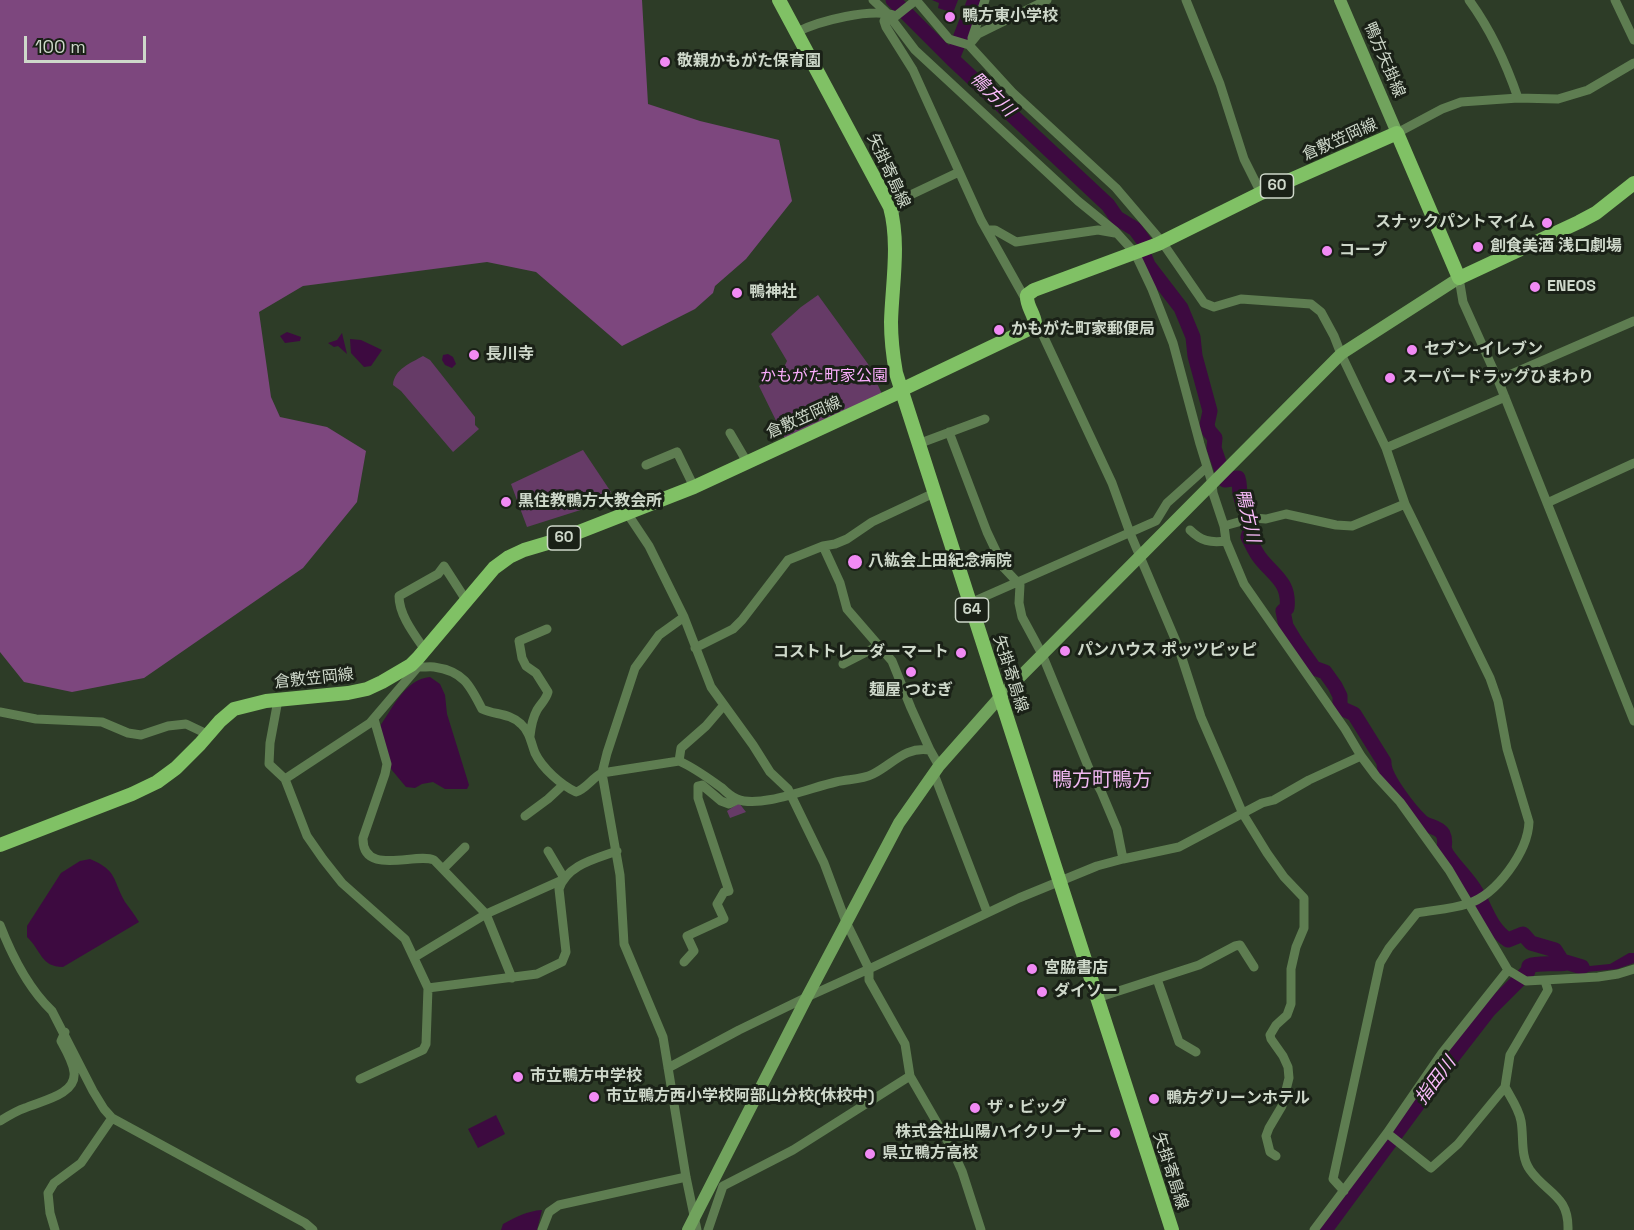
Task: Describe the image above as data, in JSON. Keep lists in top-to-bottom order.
{
  "streets": {
    "main road": [
      "倉敷笠岡線",
      "矢掛寄島線",
      "60",
      "64"
    ],
    "street": ["鴨方矢掛線"]
  },
  "crossings": [
    ["鴨方矢掛線", "倉敷笠岡線"],
    ["倉敷笠岡線", "矢掛寄島線"]
  ],
  "districts": ["鴨方町鴨方"],
  "water": ["鴨方川", "指田川"],
  "parks": ["かもがた町家公園"],
  "places": [
    "鴨方東小学校",
    "敬親かもがた保育園",
    "スナックパントマイム",
    "創食美酒 浅口劇場",
    "コープ",
    "ENEOS",
    "鴨神社",
    "かもがた町家郵便局",
    "セブン-イレブン",
    "長川寺",
    "スーパードラッグひまわり",
    "黒住教鴨方大教会所",
    "八紘会上田紀念病院",
    "パンハウス ポッツピッピ",
    "コストトレーダーマート",
    "麺屋 つむぎ",
    "宮脇書店",
    "ダイソー",
    "市立鴨方中学校",
    "市立鴨方西小学校阿部山分校(休校中)",
    "鴨方グリーンホテル",
    "ザ・ビッグ",
    "株式会社山陽ハイクリーナー",
    "県立鴨方高校"
  ],
  "scale_bar": "100 m"
}
